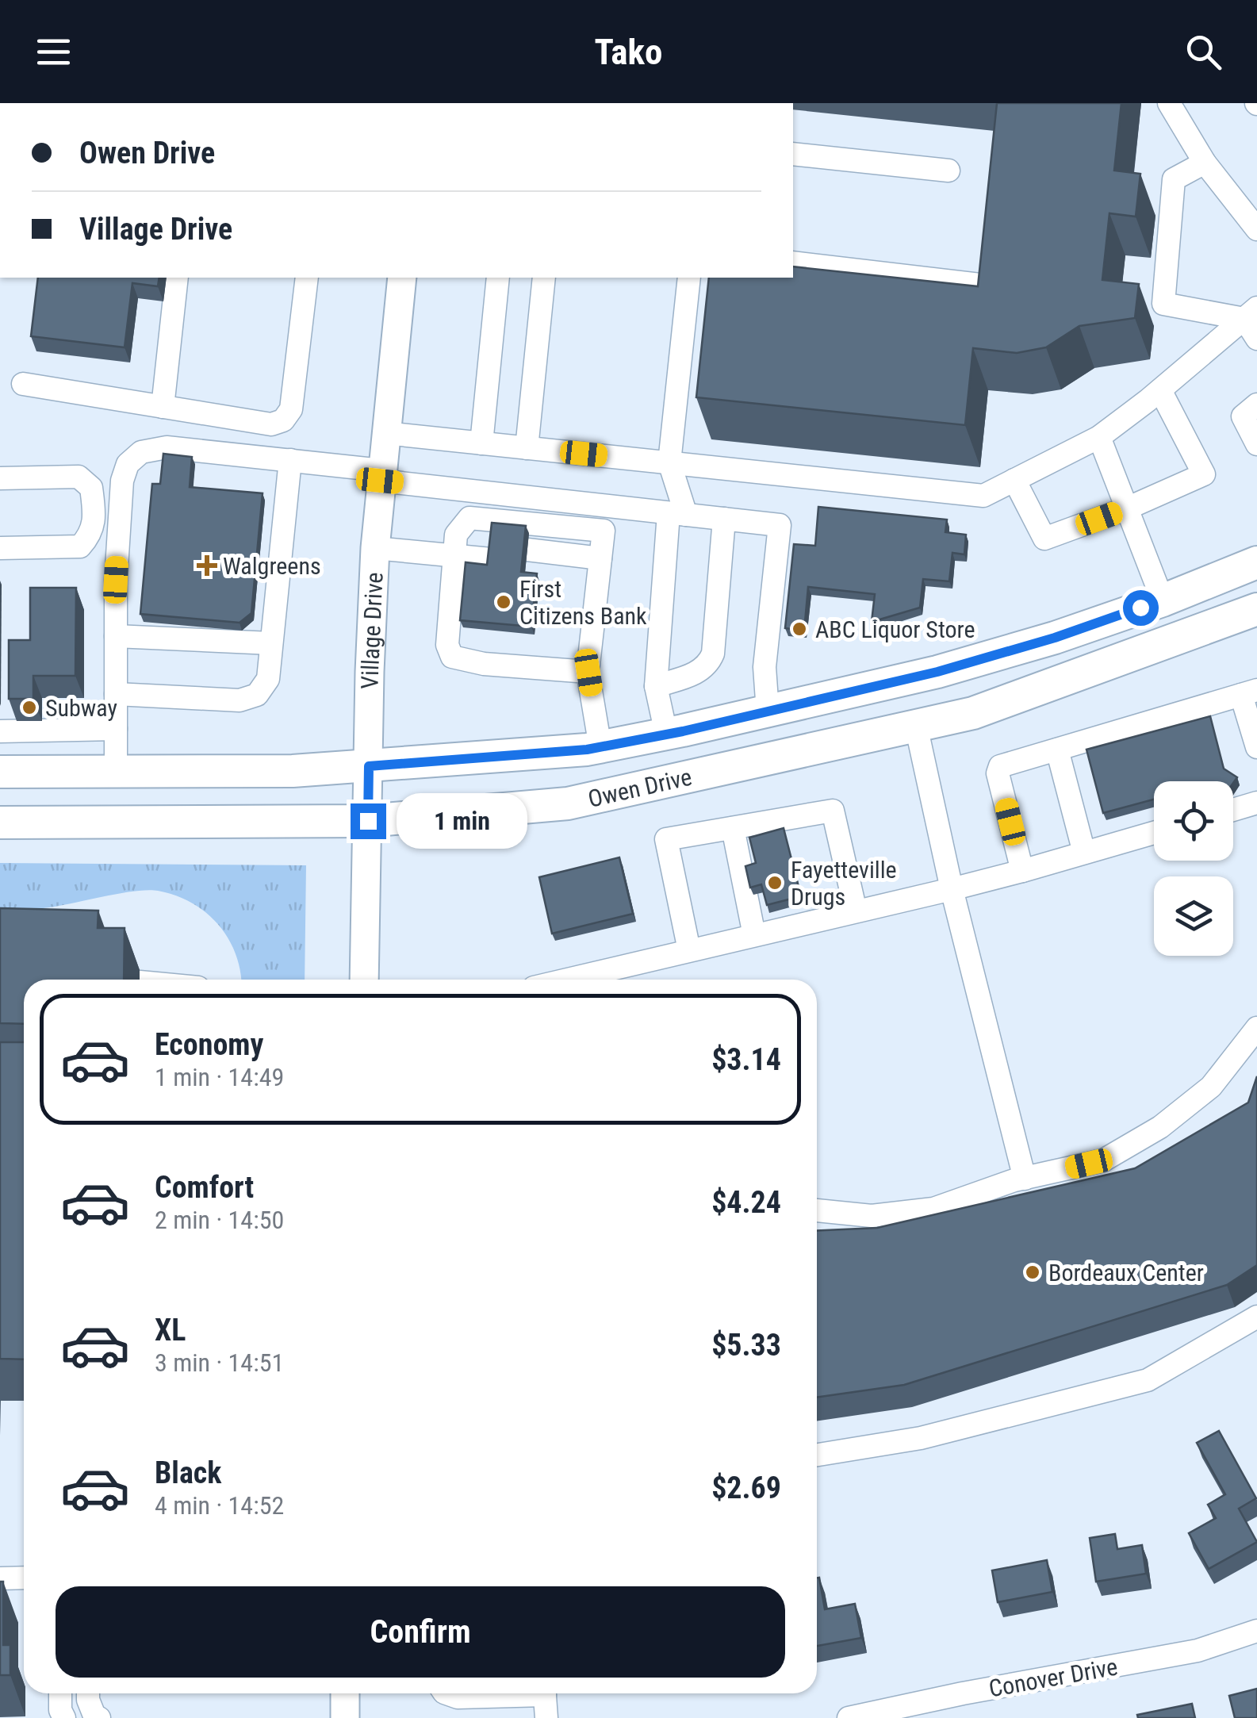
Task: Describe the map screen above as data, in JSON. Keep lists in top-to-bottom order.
{
  "streets": {
    "highway": ["Owen Drive"],
    "main road": ["Village Drive"],
    "street": ["Conover Drive"]
  },
  "crossings": [
    ["Village Drive", "Owen Drive"]
  ],
  "places": {
    "health": ["Walgreens"],
    "other": [
      "First Citizens Bank",
      "ABC Liquor Store",
      "Subway",
      "Fayetteville Drugs",
      "Bordeaux Center"
    ]
  },
  "page": {
    "header": "Tako",
    "banner": ["Owen Drive", "Village Drive"],
    "bubble": "1 min",
    "list": [
      {
        "name": "Economy",
        "note": "1 min · 14:49",
        "value": "$3.14"
      },
      {
        "name": "Comfort",
        "note": "2 min · 14:50",
        "value": "$4.24"
      },
      {
        "name": "XL",
        "note": "3 min · 14:51",
        "value": "$5.33"
      },
      {
        "name": "Black",
        "note": "4 min · 14:52",
        "value": "$2.69"
      }
    ],
    "buttons": "Confirm"
  }
}
